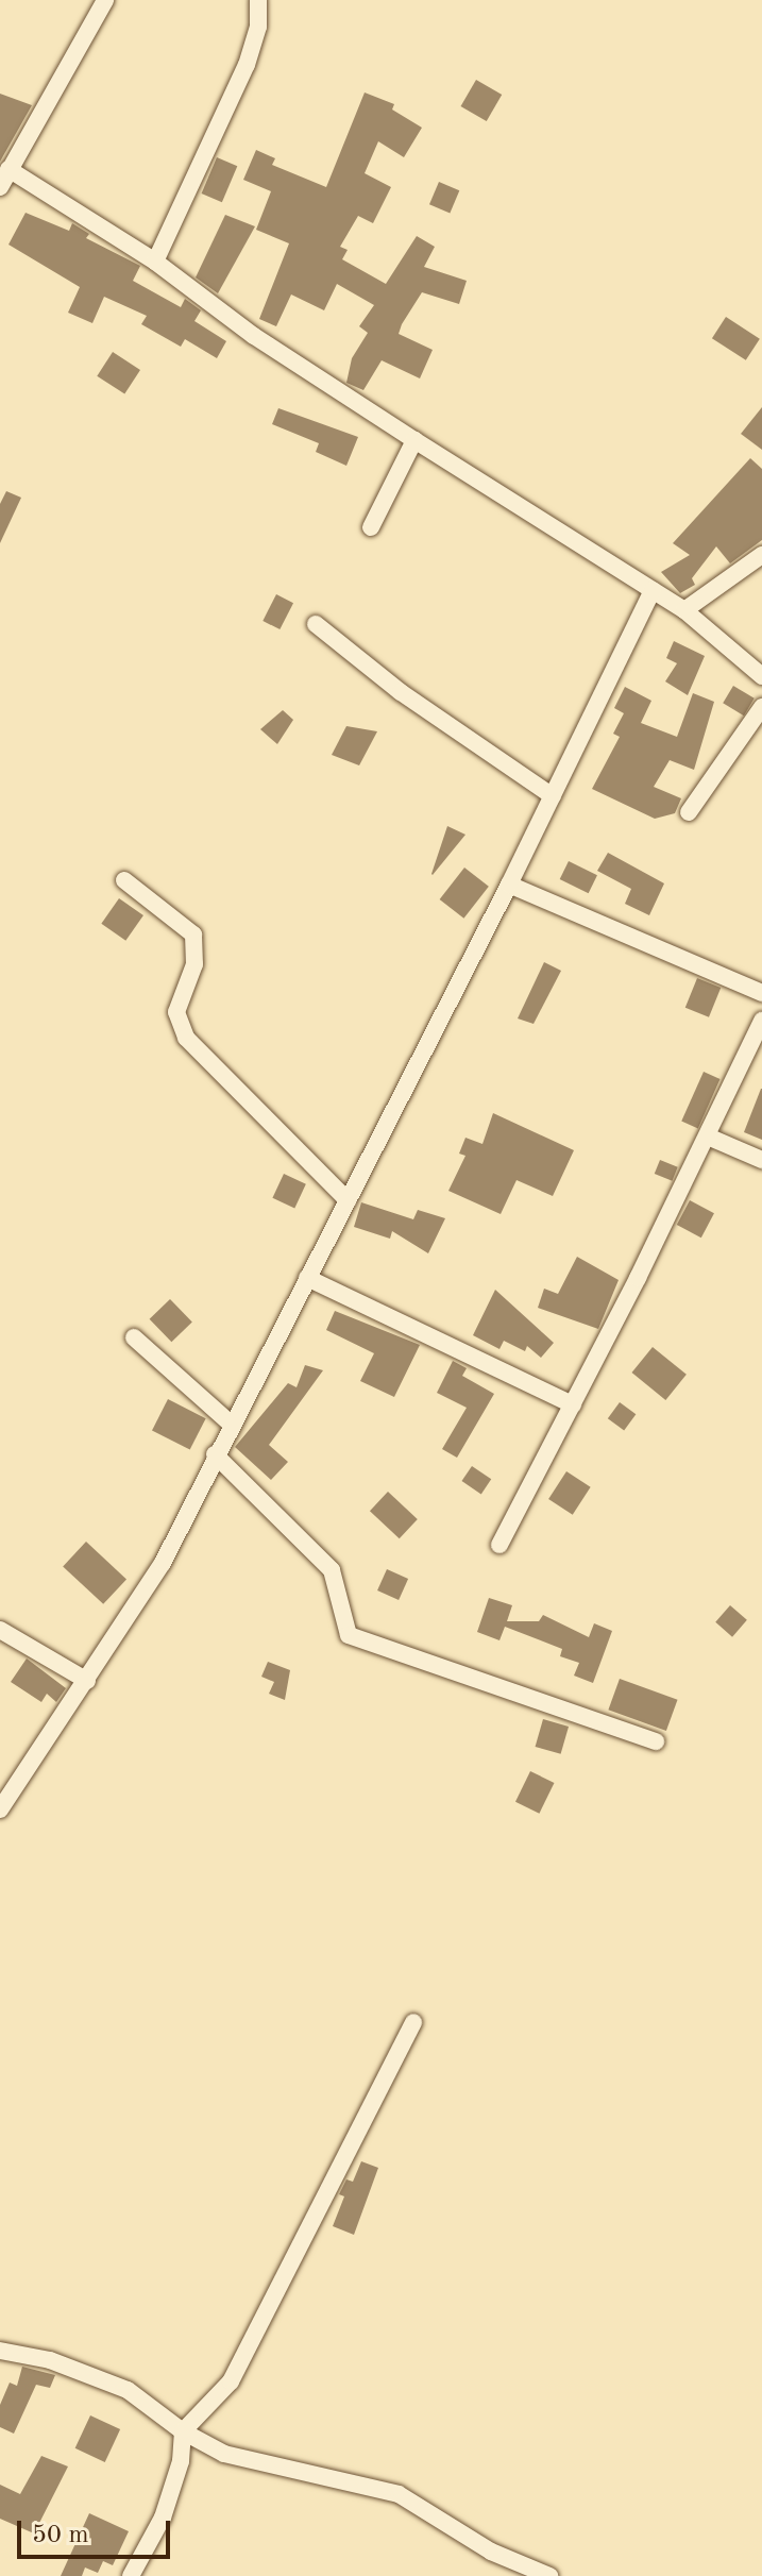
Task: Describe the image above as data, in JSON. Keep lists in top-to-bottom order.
{
  "scale_bar": "50 m"
}
